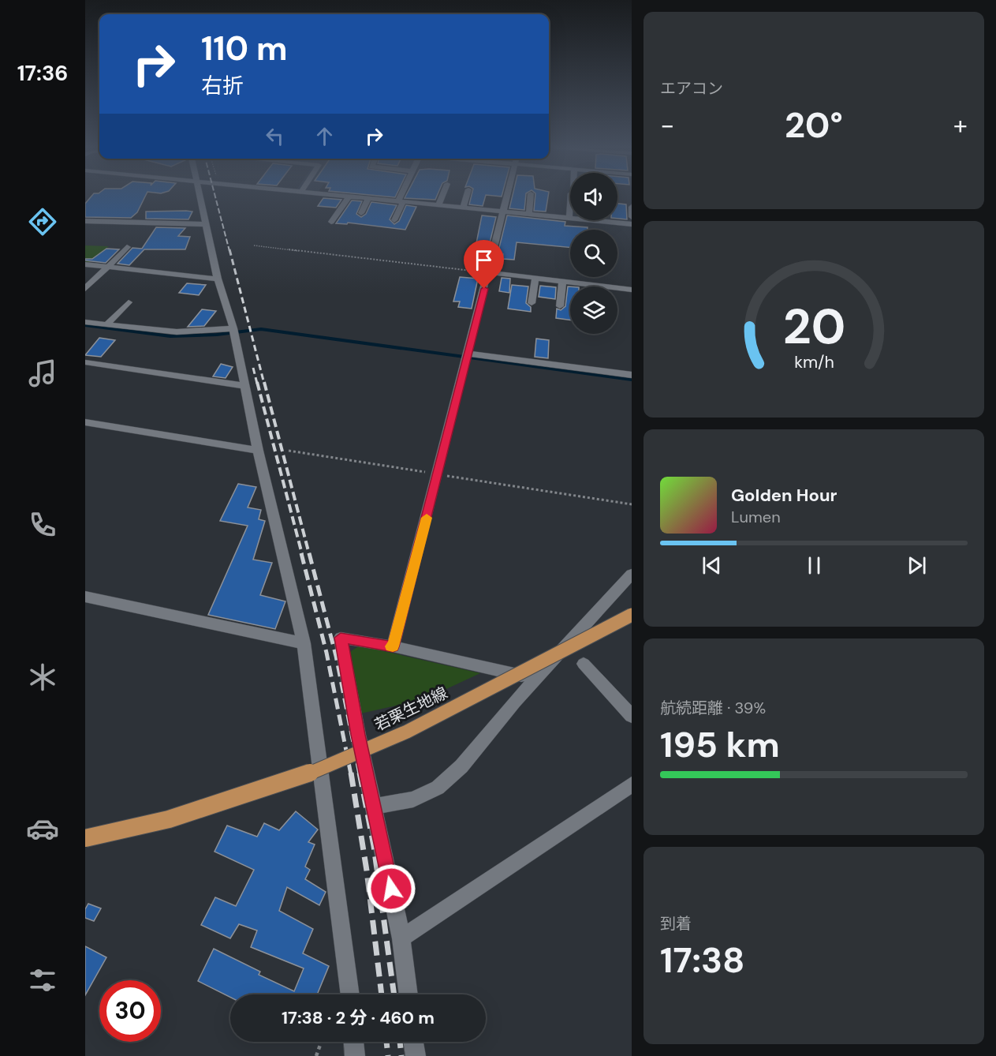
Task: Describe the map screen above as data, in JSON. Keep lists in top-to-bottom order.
{
  "streets": {
    "main road": ["若栗生地線"]
  },
  "page": {
    "tabs": "17:36",
    "tile": [
      "エアコン",
      ["航続距離 · 39%", "195 km"],
      ["到着", "17:38"]
    ],
    "turn": ["110 m", "右折"],
    "heat": ["−", "20°", "+"],
    "song": ["Golden Hour", "Lumen"],
    "limit": "30",
    "trip": "17:38 · 2 分 · 460 m",
    "gauge": ["20", "km/h"]
  }
}
